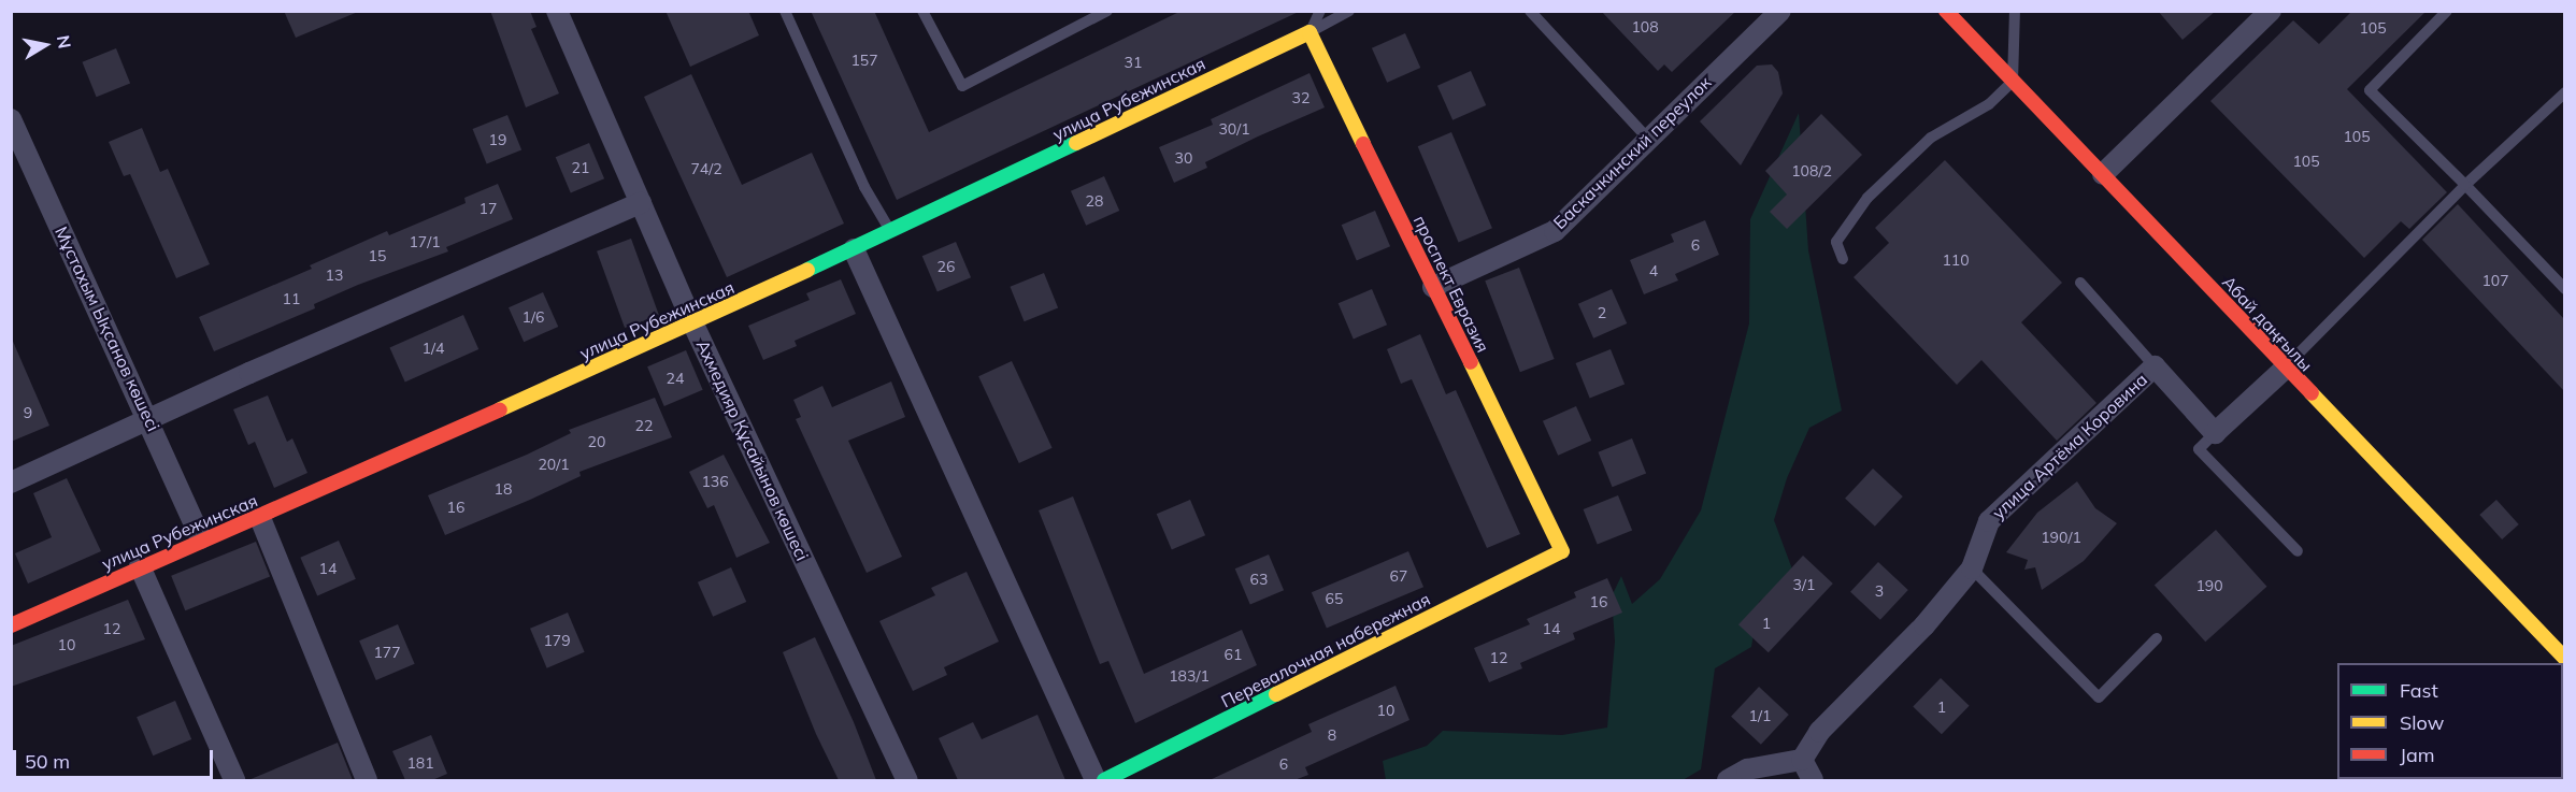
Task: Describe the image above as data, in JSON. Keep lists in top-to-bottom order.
{
  "streets": {
    "street": [
      "улица Рубежинская",
      "Баскачкинский переулок",
      "проспект Евразия",
      "Абай даңғылы",
      "Мұстахым Ықсанов көшесі",
      "улица Артёма Коровина",
      "Ахмедияр Құсайынов көшесі",
      "Перевалочная набережная"
    ]
  },
  "crossings": [
    ["улица Рубежинская", "проспект Евразия"],
    ["улица Рубежинская", "Мұстахым Ықсанов көшесі"],
    ["улица Рубежинская", "Ахмедияр Құсайынов көшесі"],
    ["Баскачкинский переулок", "проспект Евразия"],
    ["проспект Евразия", "Перевалочная набережная"]
  ],
  "house_numbers": [
    "108",
    "105",
    "157",
    "31",
    "32",
    "30/1",
    "105",
    "19",
    "30",
    "105",
    "21",
    "74/2",
    "108/2",
    "28",
    "17",
    "17/1",
    "6",
    "15",
    "110",
    "26",
    "4",
    "13",
    "107",
    "11",
    "2",
    "1/6",
    "1/4",
    "24",
    "9",
    "22",
    "20",
    "20/1",
    "136",
    "18",
    "16",
    "190/1",
    "14",
    "67",
    "63",
    "3/1",
    "190",
    "3",
    "65",
    "16",
    "1",
    "12",
    "14",
    "179",
    "10",
    "177",
    "61",
    "12",
    "183/1",
    "1",
    "10",
    "1/1",
    "8",
    "181",
    "6"
  ],
  "legend": ["Fast", "Slow", "Jam"],
  "scale_bar": "50 m",
  "north": "right"
}
